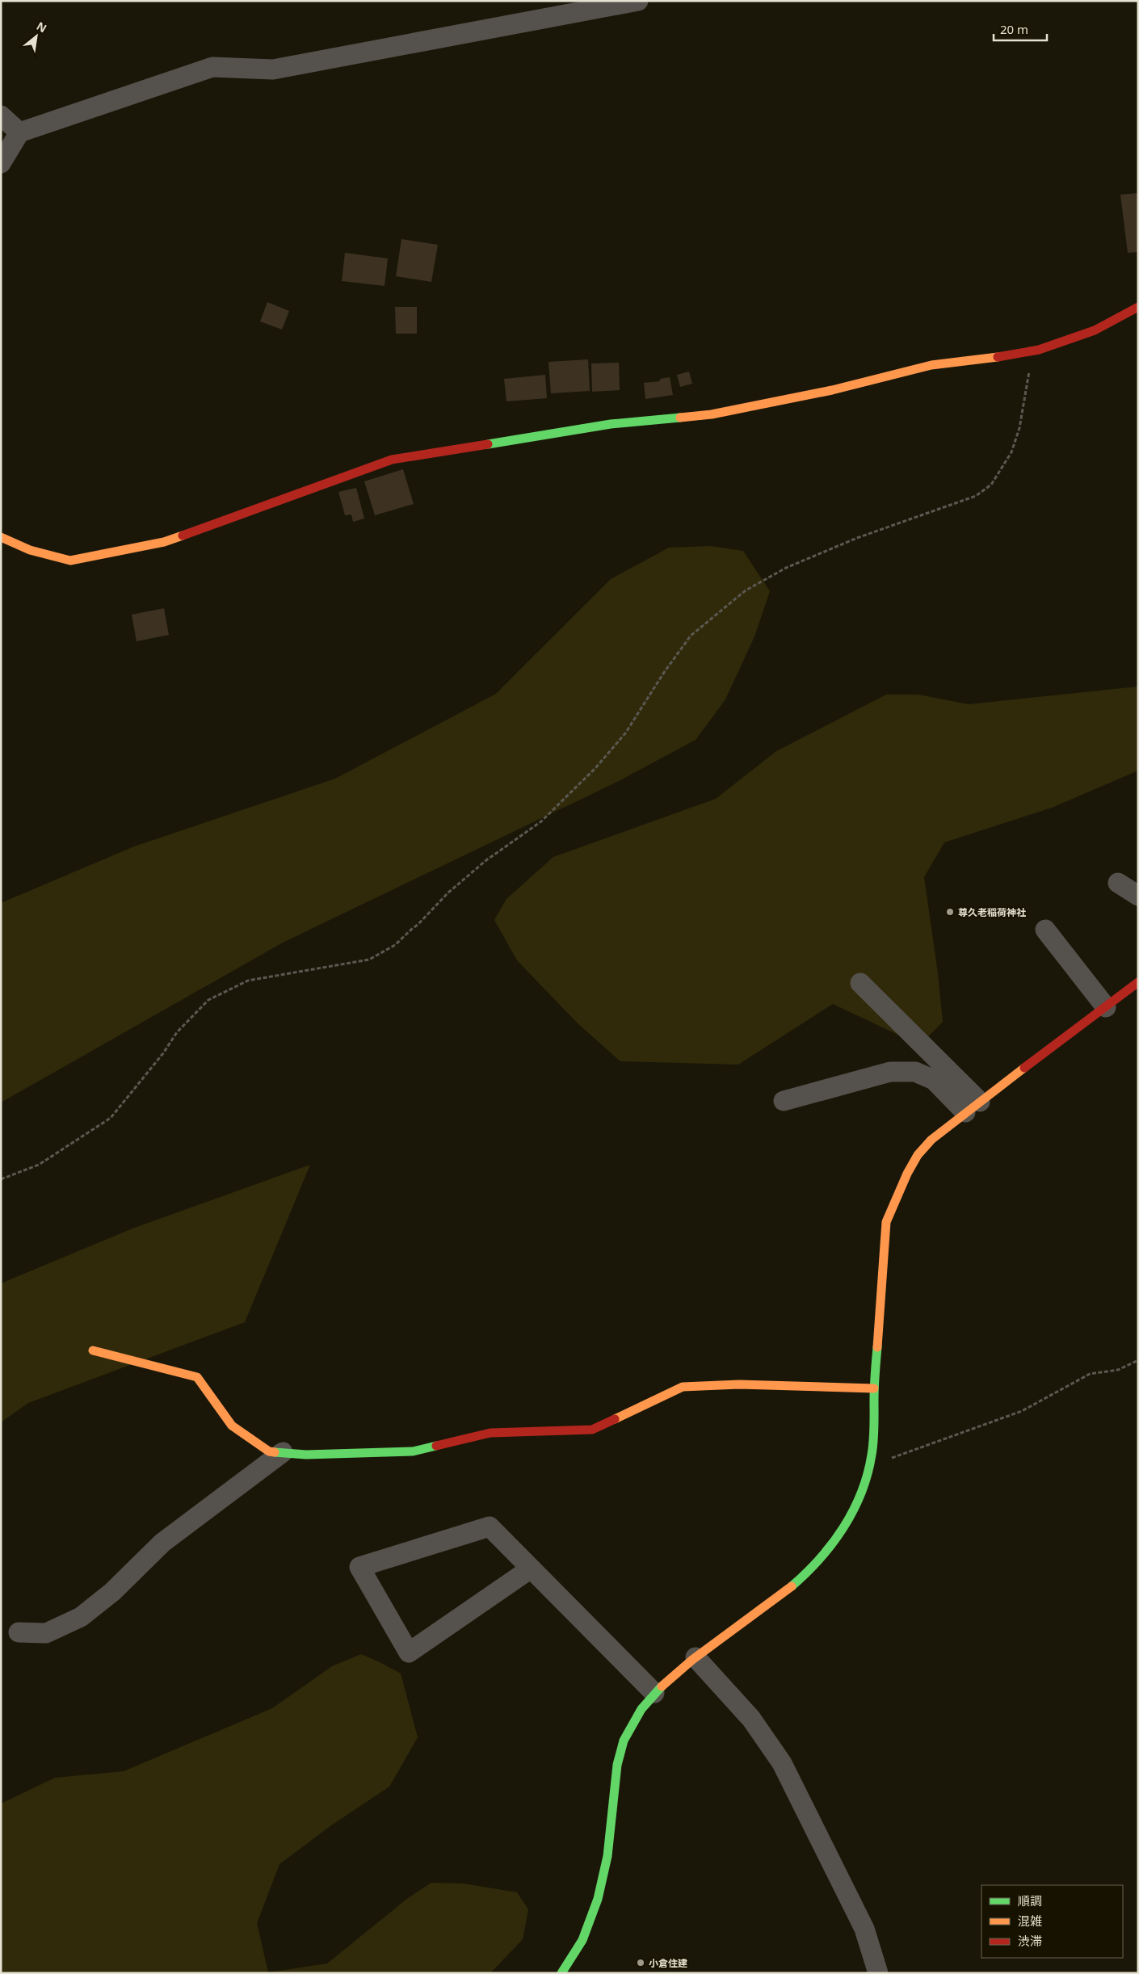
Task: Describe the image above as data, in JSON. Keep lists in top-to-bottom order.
{
  "places": ["尊久老稲荷神社", "小倉住建"],
  "legend": ["順調", "混雑", "渋滞"],
  "scale_bar": "20 m",
  "north": "top right"
}
